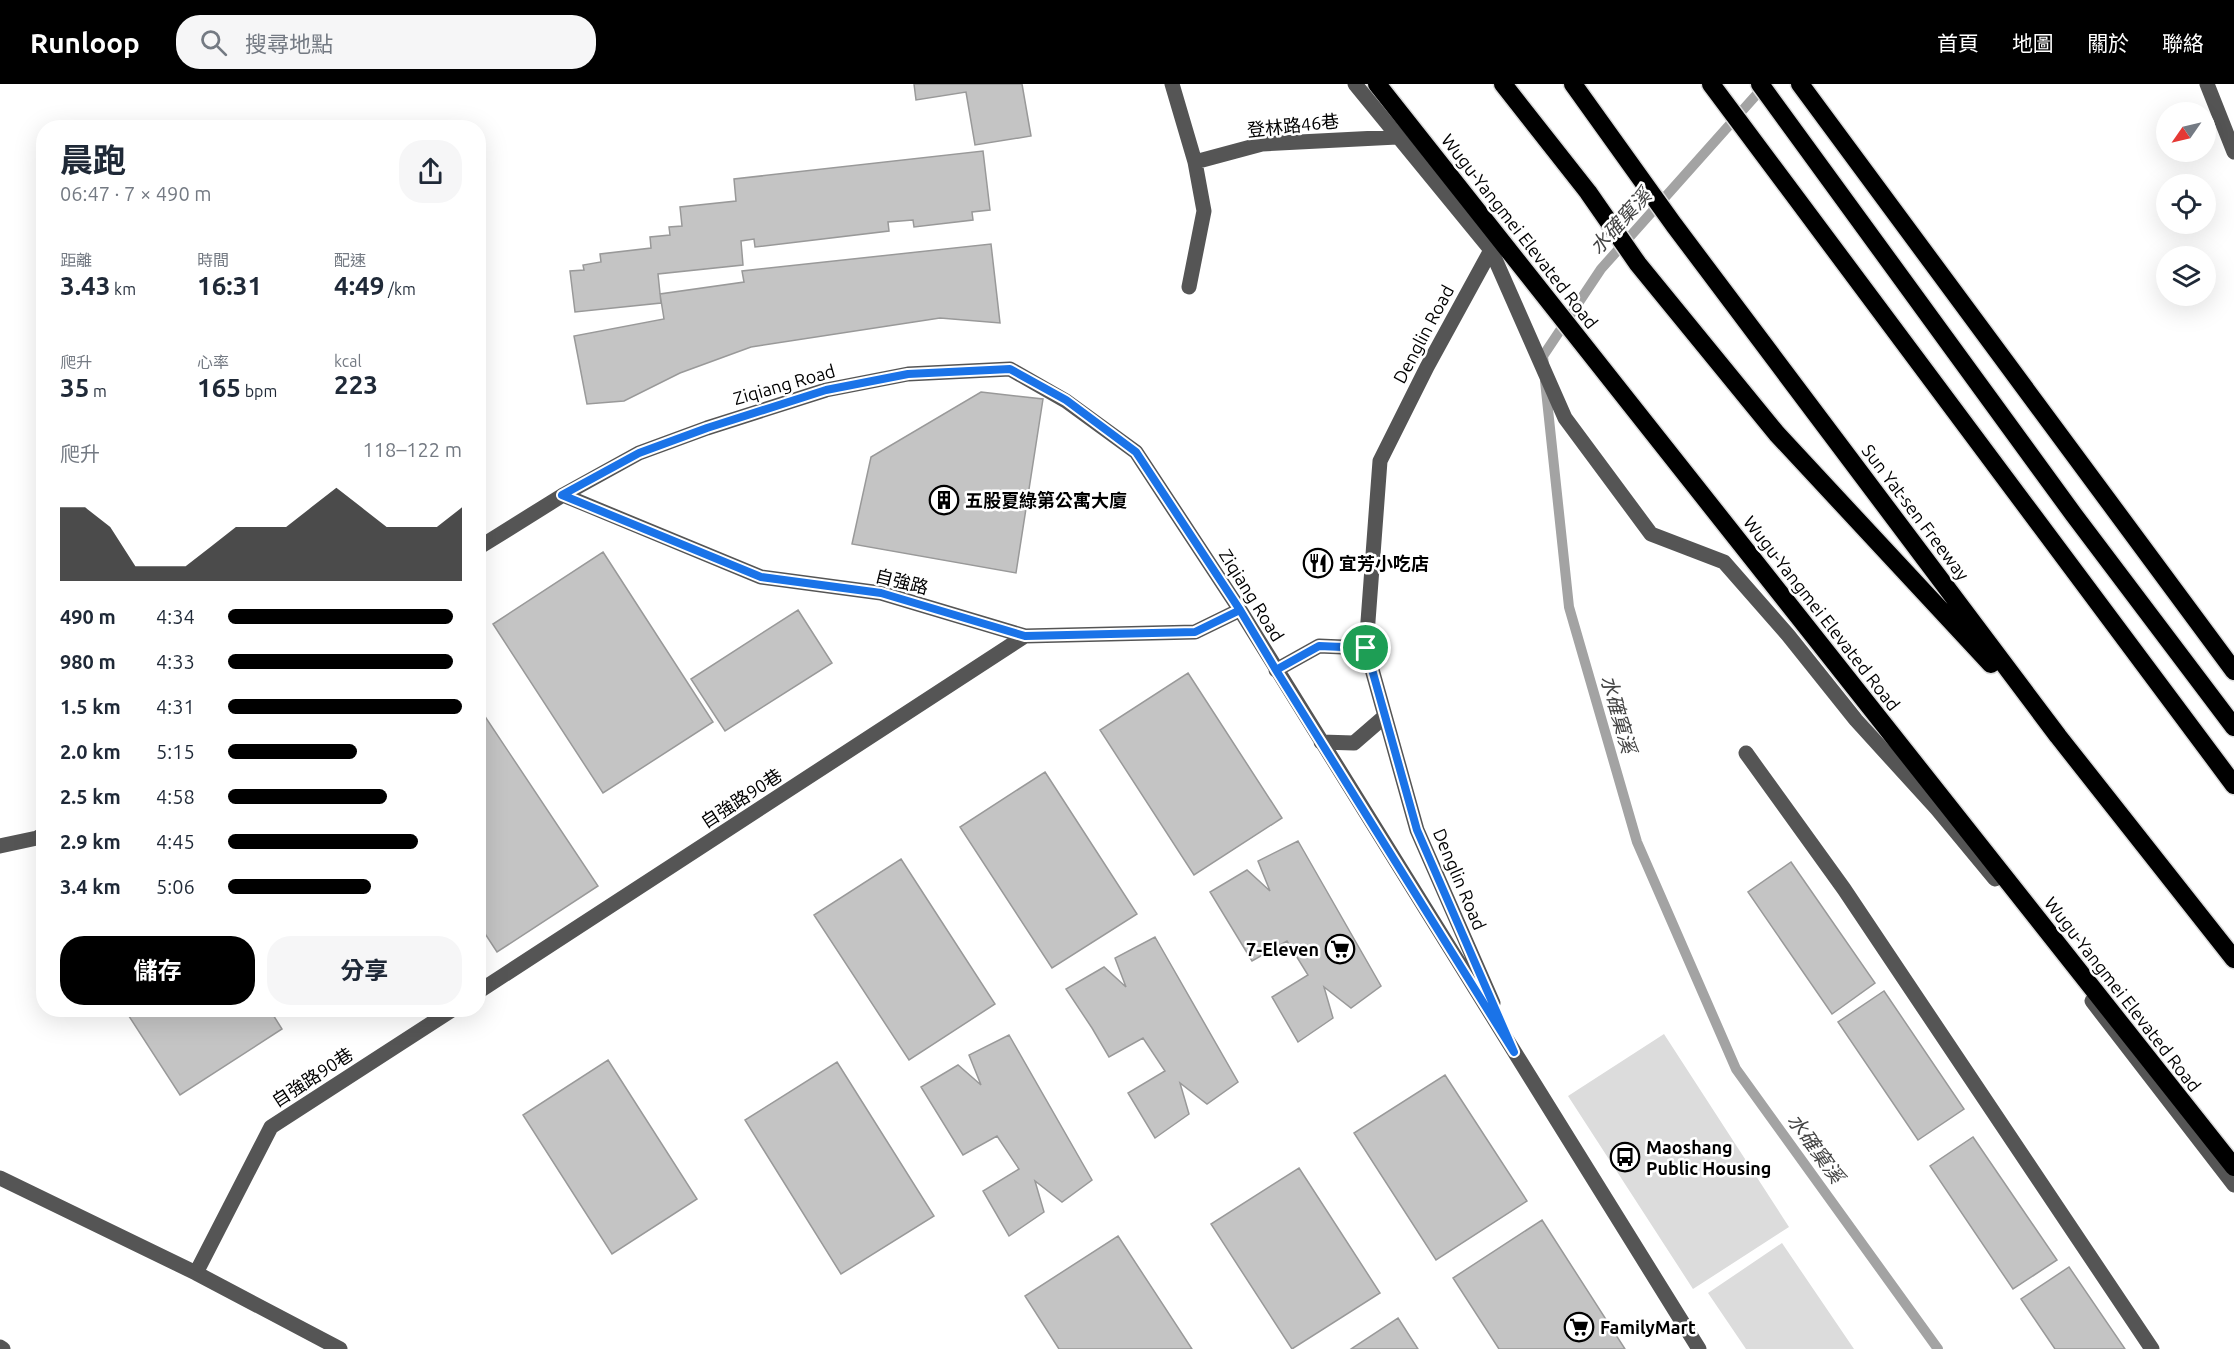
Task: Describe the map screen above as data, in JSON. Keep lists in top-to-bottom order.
{
  "streets": {
    "highway": ["Wugu-Yangmei Elevated Road", "Sun Yat-sen Freeway"],
    "street": [
      "登林路46巷",
      "Denglin Road",
      "Ziqiang Road",
      "自強路",
      "自強路90巷"
    ]
  },
  "crossings": [
    ["Denglin Road", "Ziqiang Road"],
    ["Ziqiang Road", "自強路"],
    ["自強路", "自強路90巷"]
  ],
  "water": ["水確窠溪"],
  "places": {
    "building": ["五股夏綠第公寓大廈"],
    "restaurant": ["宜芳小吃店"],
    "supermarket": ["7-Eleven", "FamilyMart"],
    "bus stop": ["Maoshang Public Housing"]
  },
  "north": "bottom left",
  "page": {
    "header": "Runloop",
    "search": "搜尋地點",
    "nav": [
      "首頁",
      "地圖",
      "關於",
      "聯絡"
    ],
    "heading": ["晨跑", "06:47 · 7 × 490 m"],
    "stats": [
      ["距離", "3.43 km"],
      ["時間", "16:31"],
      ["配速", "4:49 /km"],
      ["爬升", "35 m"],
      ["心率", "165 bpm"],
      ["kcal", "223"]
    ],
    "chart": ["爬升", "118–122 m"],
    "list": [
      {
        "name": "490 m",
        "note": "4:34"
      },
      {
        "name": "980 m",
        "note": "4:33"
      },
      {
        "name": "1.5 km",
        "note": "4:31"
      },
      {
        "name": "2.0 km",
        "note": "5:15"
      },
      {
        "name": "2.5 km",
        "note": "4:58"
      },
      {
        "name": "2.9 km",
        "note": "4:45"
      },
      {
        "name": "3.4 km",
        "note": "5:06"
      }
    ],
    "buttons": ["儲存", "分享"]
  }
}
